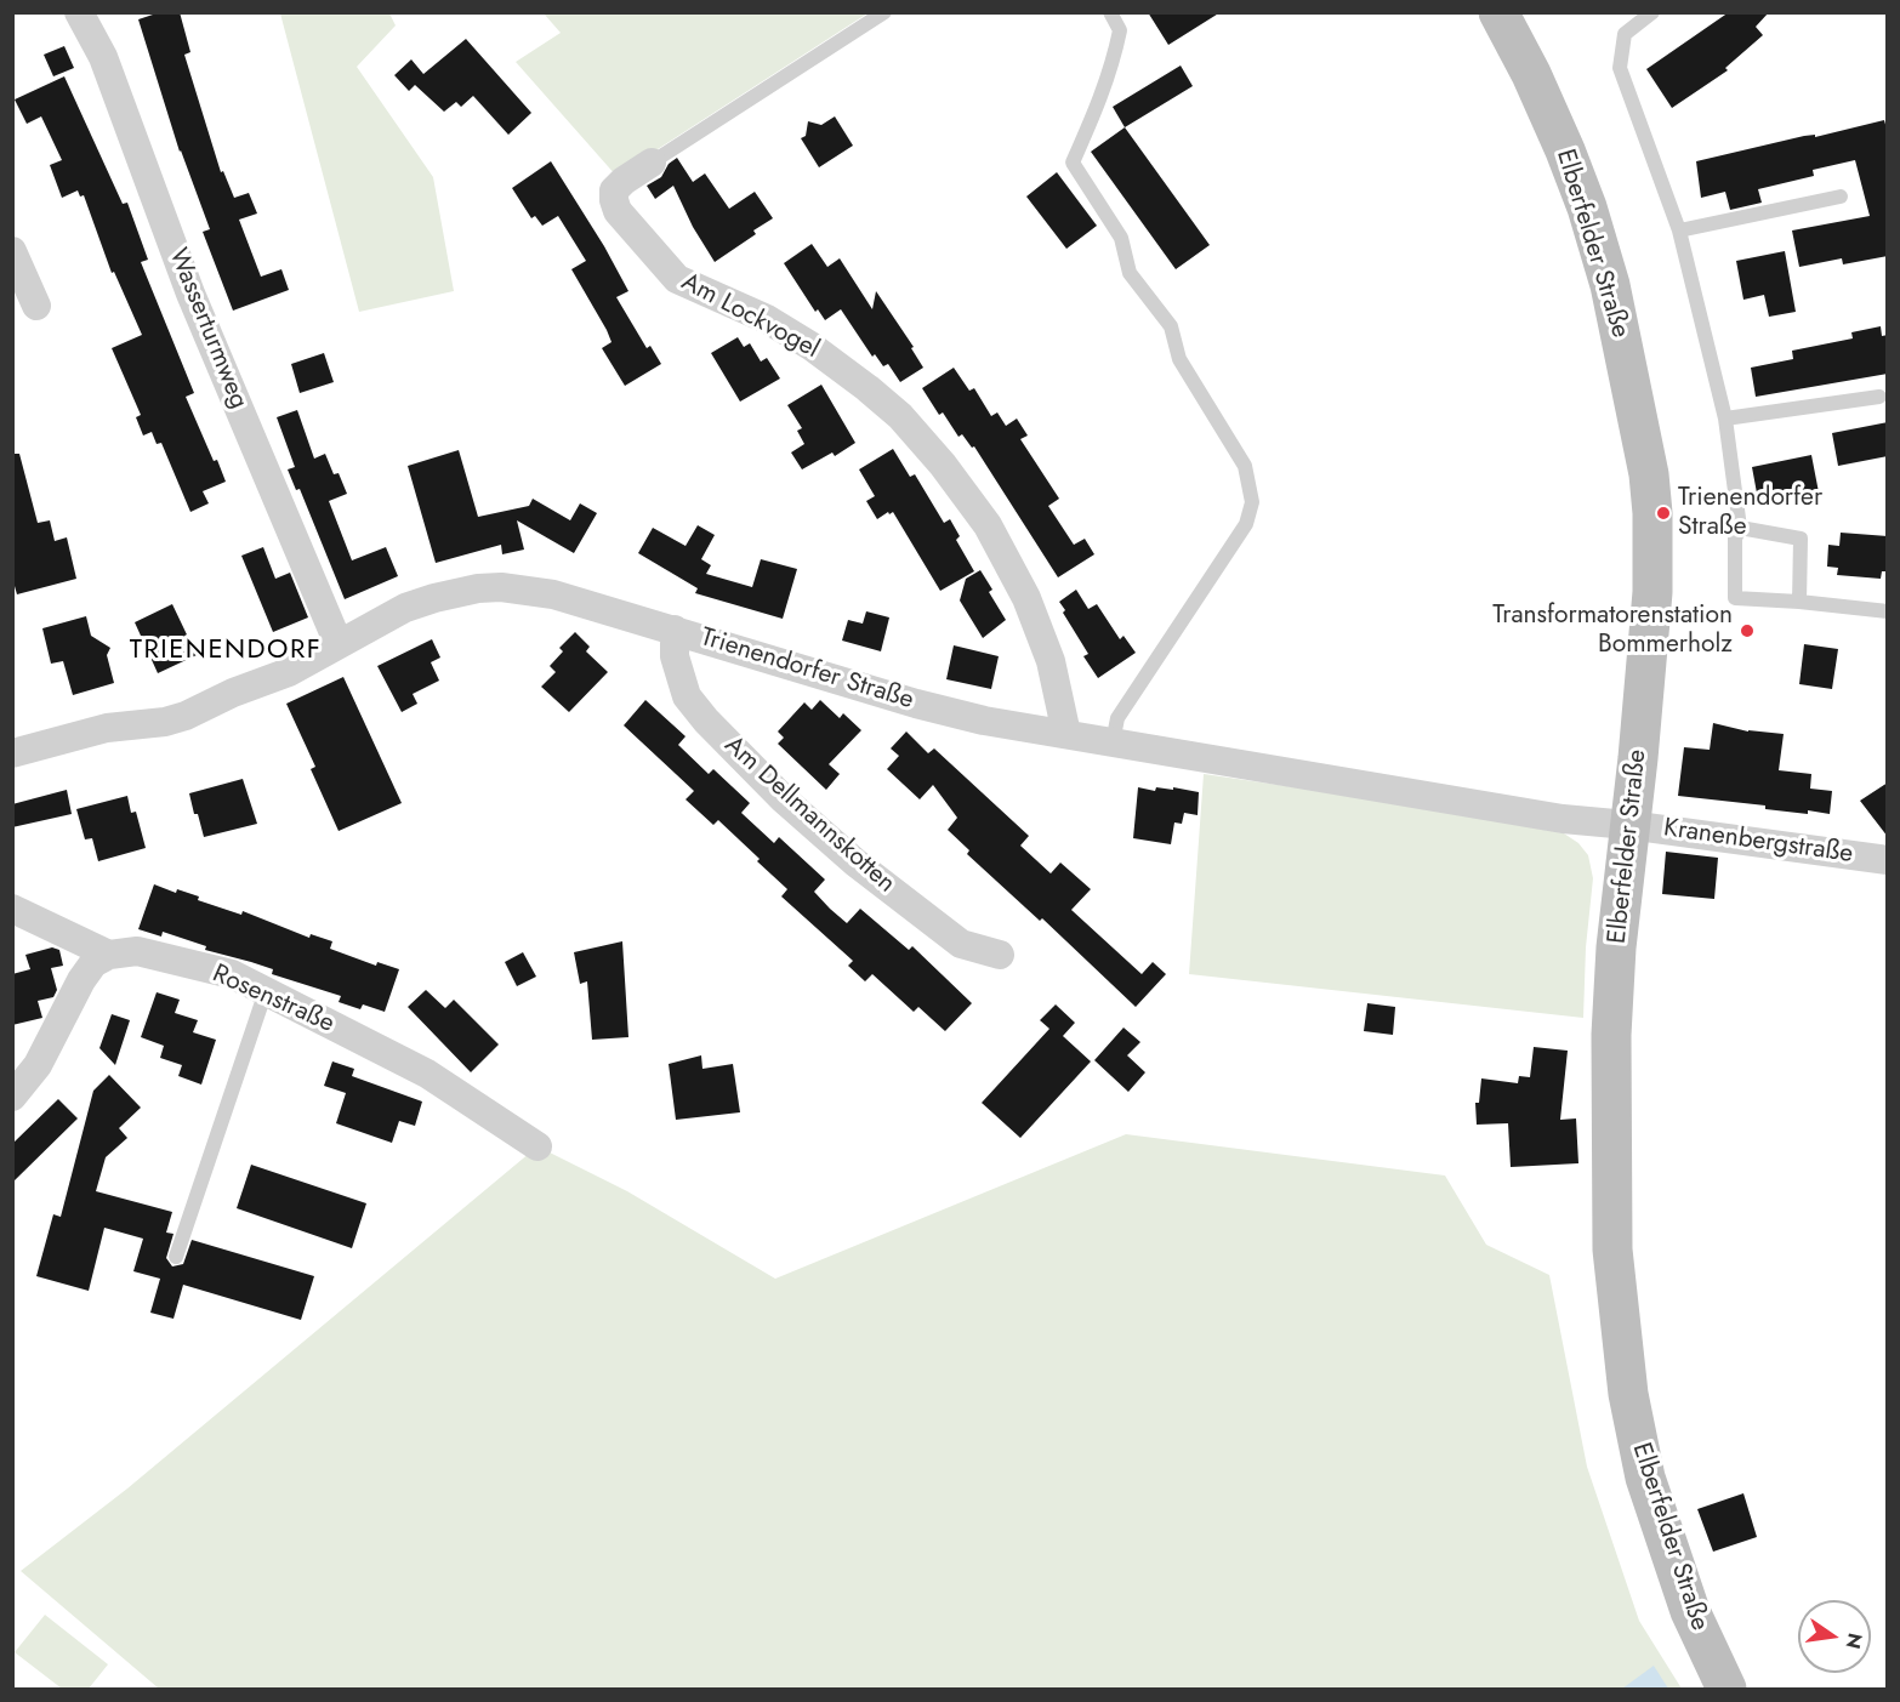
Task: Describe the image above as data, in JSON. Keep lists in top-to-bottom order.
{
  "streets": {
    "main road": ["Elberfelder Straße"],
    "street": [
      "Am Lockvogel",
      "Wasserturmweg",
      "Trienendorfer Straße",
      "Am Dellmannskotten",
      "Kranenbergstraße",
      "Rosenstraße"
    ]
  },
  "crossings": [
    ["Elberfelder Straße", "Trienendorfer Straße"],
    ["Elberfelder Straße", "Kranenbergstraße"],
    ["Am Lockvogel", "Trienendorfer Straße"],
    ["Wasserturmweg", "Trienendorfer Straße"],
    ["Trienendorfer Straße", "Am Dellmannskotten"],
    ["Trienendorfer Straße", "Kranenbergstraße"]
  ],
  "districts": ["TRIENENDORF"],
  "places": ["Trienendorfer Straße", "Transformatorenstation Bommerholz"],
  "north": "right"
}
